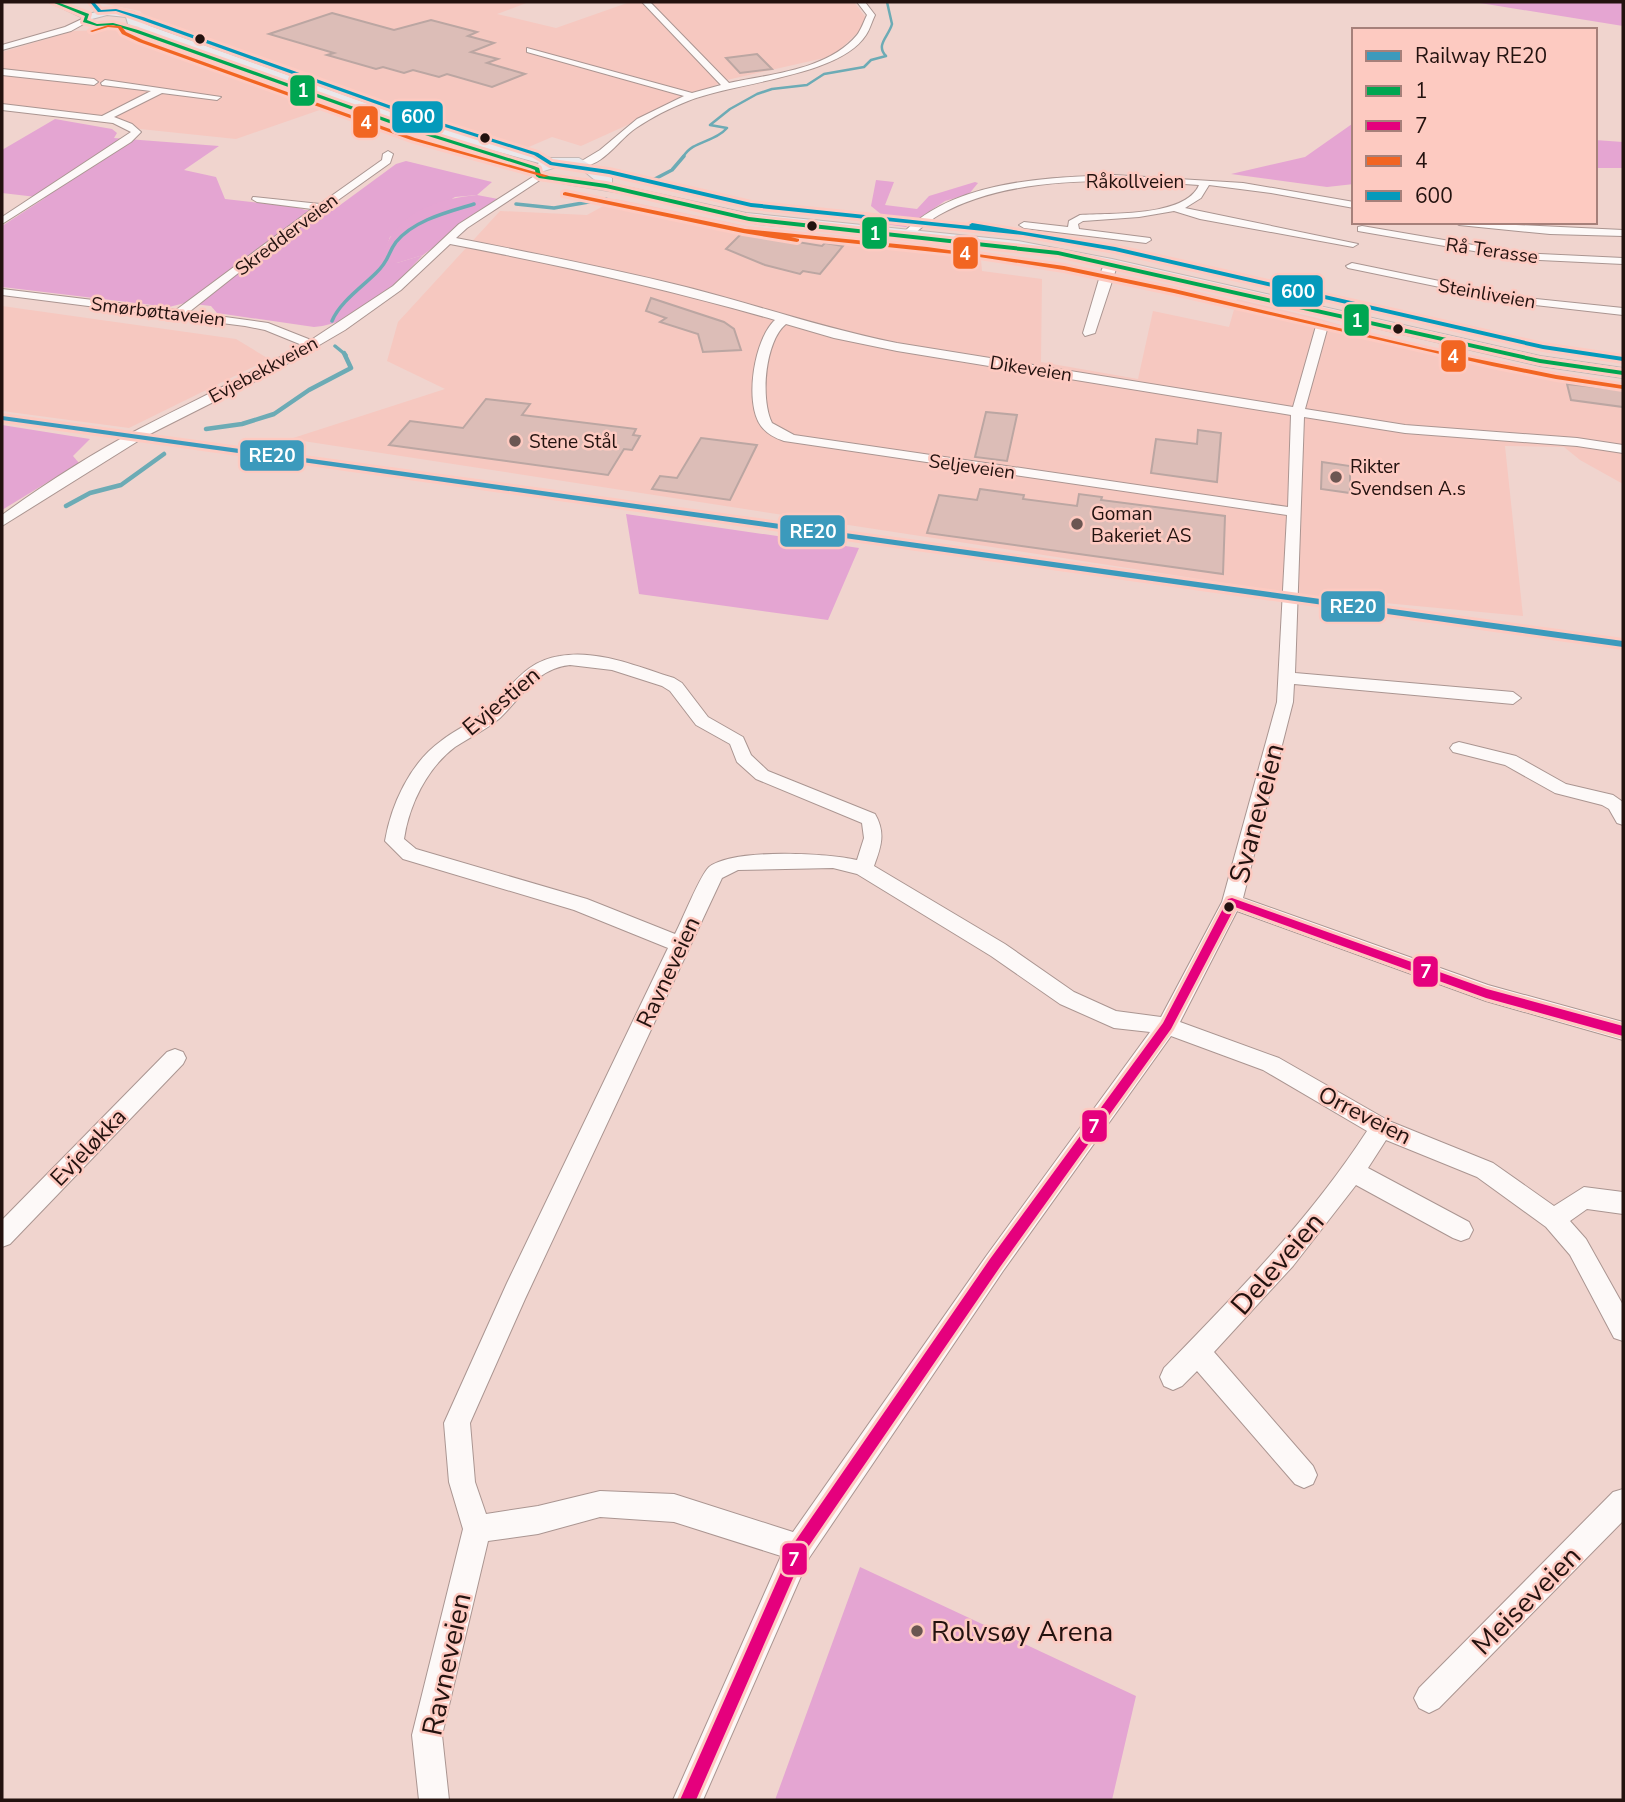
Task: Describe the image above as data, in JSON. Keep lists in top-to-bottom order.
{
  "streets": {
    "street": [
      "Råkollveien",
      "Skredderveien",
      "Rå Terasse",
      "Steinliveien",
      "Smørbøttaveien",
      "Dikeveien",
      "Evjebekkveien",
      "Seljeveien",
      "Evjestien",
      "Svaneveien",
      "Ravneveien",
      "Orreveien",
      "Evjeløkka",
      "Deleveien",
      "Meiseveien"
    ]
  },
  "crossings": [
    ["Skredderveien", "Smørbøttaveien"],
    ["Smørbøttaveien", "Evjebekkveien"],
    ["Dikeveien", "Evjebekkveien"],
    ["Dikeveien", "Seljeveien"],
    ["Dikeveien", "Svaneveien"],
    ["Seljeveien", "Svaneveien"],
    ["Evjestien", "Ravneveien"],
    ["Svaneveien", "Ravneveien"],
    ["Svaneveien", "Orreveien"],
    ["Ravneveien", "Orreveien"],
    ["Orreveien", "Deleveien"]
  ],
  "places": [
    "Stene Stål",
    "Rikter Svendsen A.s",
    "Goman Bakeriet AS",
    "Rolvsøy Arena"
  ],
  "lines": [
    "transit line 1",
    "transit line 600",
    "transit line 4",
    "rail line RE20",
    "transit line 7"
  ],
  "legend": [
    "Railway RE20",
    "1",
    "7",
    "4",
    "600"
  ]
}
